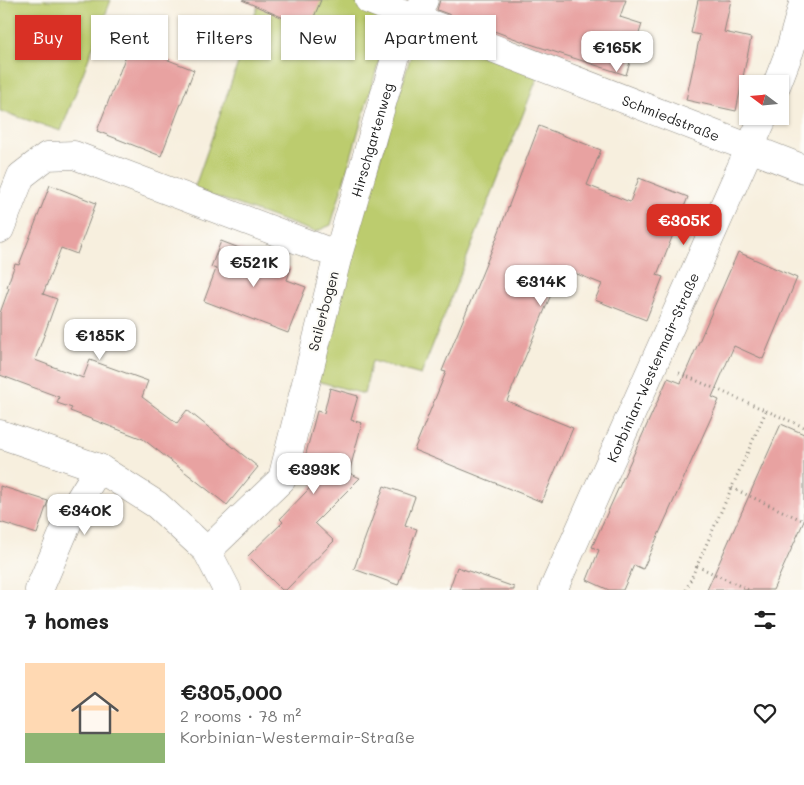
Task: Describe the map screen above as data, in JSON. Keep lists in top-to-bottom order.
{
  "streets": {
    "street": [
      "Schmiedstraße",
      "Hirschgartenweg",
      "Sailerbogen",
      "Korbinian-Westermair-Straße"
    ]
  },
  "crossings": [
    ["Schmiedstraße", "Hirschgartenweg"],
    ["Schmiedstraße", "Korbinian-Westermair-Straße"],
    ["Hirschgartenweg", "Sailerbogen"]
  ],
  "north": "left",
  "page": {
    "chip": [
      "Buy",
      "Rent",
      "Filters",
      "New",
      "Apartment"
    ],
    "price": [
      "€165K",
      "€305K",
      "€521K",
      "€314K",
      "€185K",
      "€393K",
      "€340K"
    ],
    "heading": "7 homes",
    "list": [
      {
        "name": "€305,000",
        "note": "2 rooms · 78 m² · Korbinian-Westermair-Straße"
      }
    ]
  }
}
